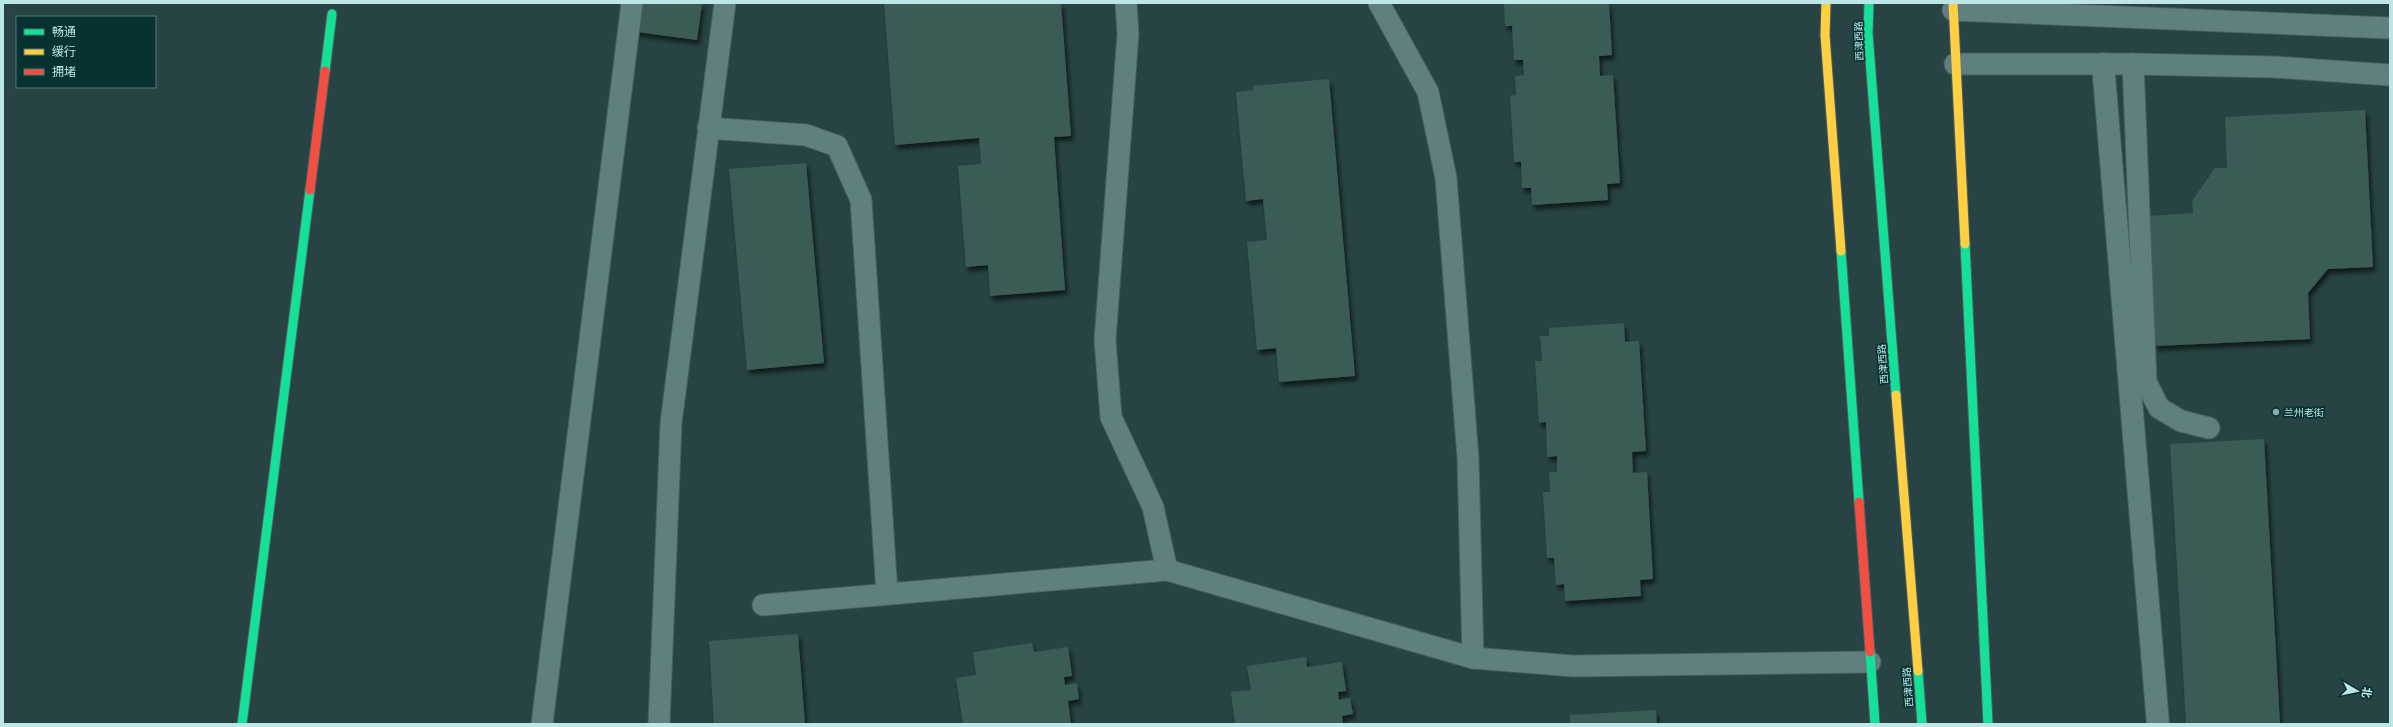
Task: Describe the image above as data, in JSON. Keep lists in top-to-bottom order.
{
  "streets": {
    "main road": ["西津西路"]
  },
  "places": ["兰州老街"],
  "legend": ["畅通", "缓行", "拥堵"],
  "north": "right"
}
